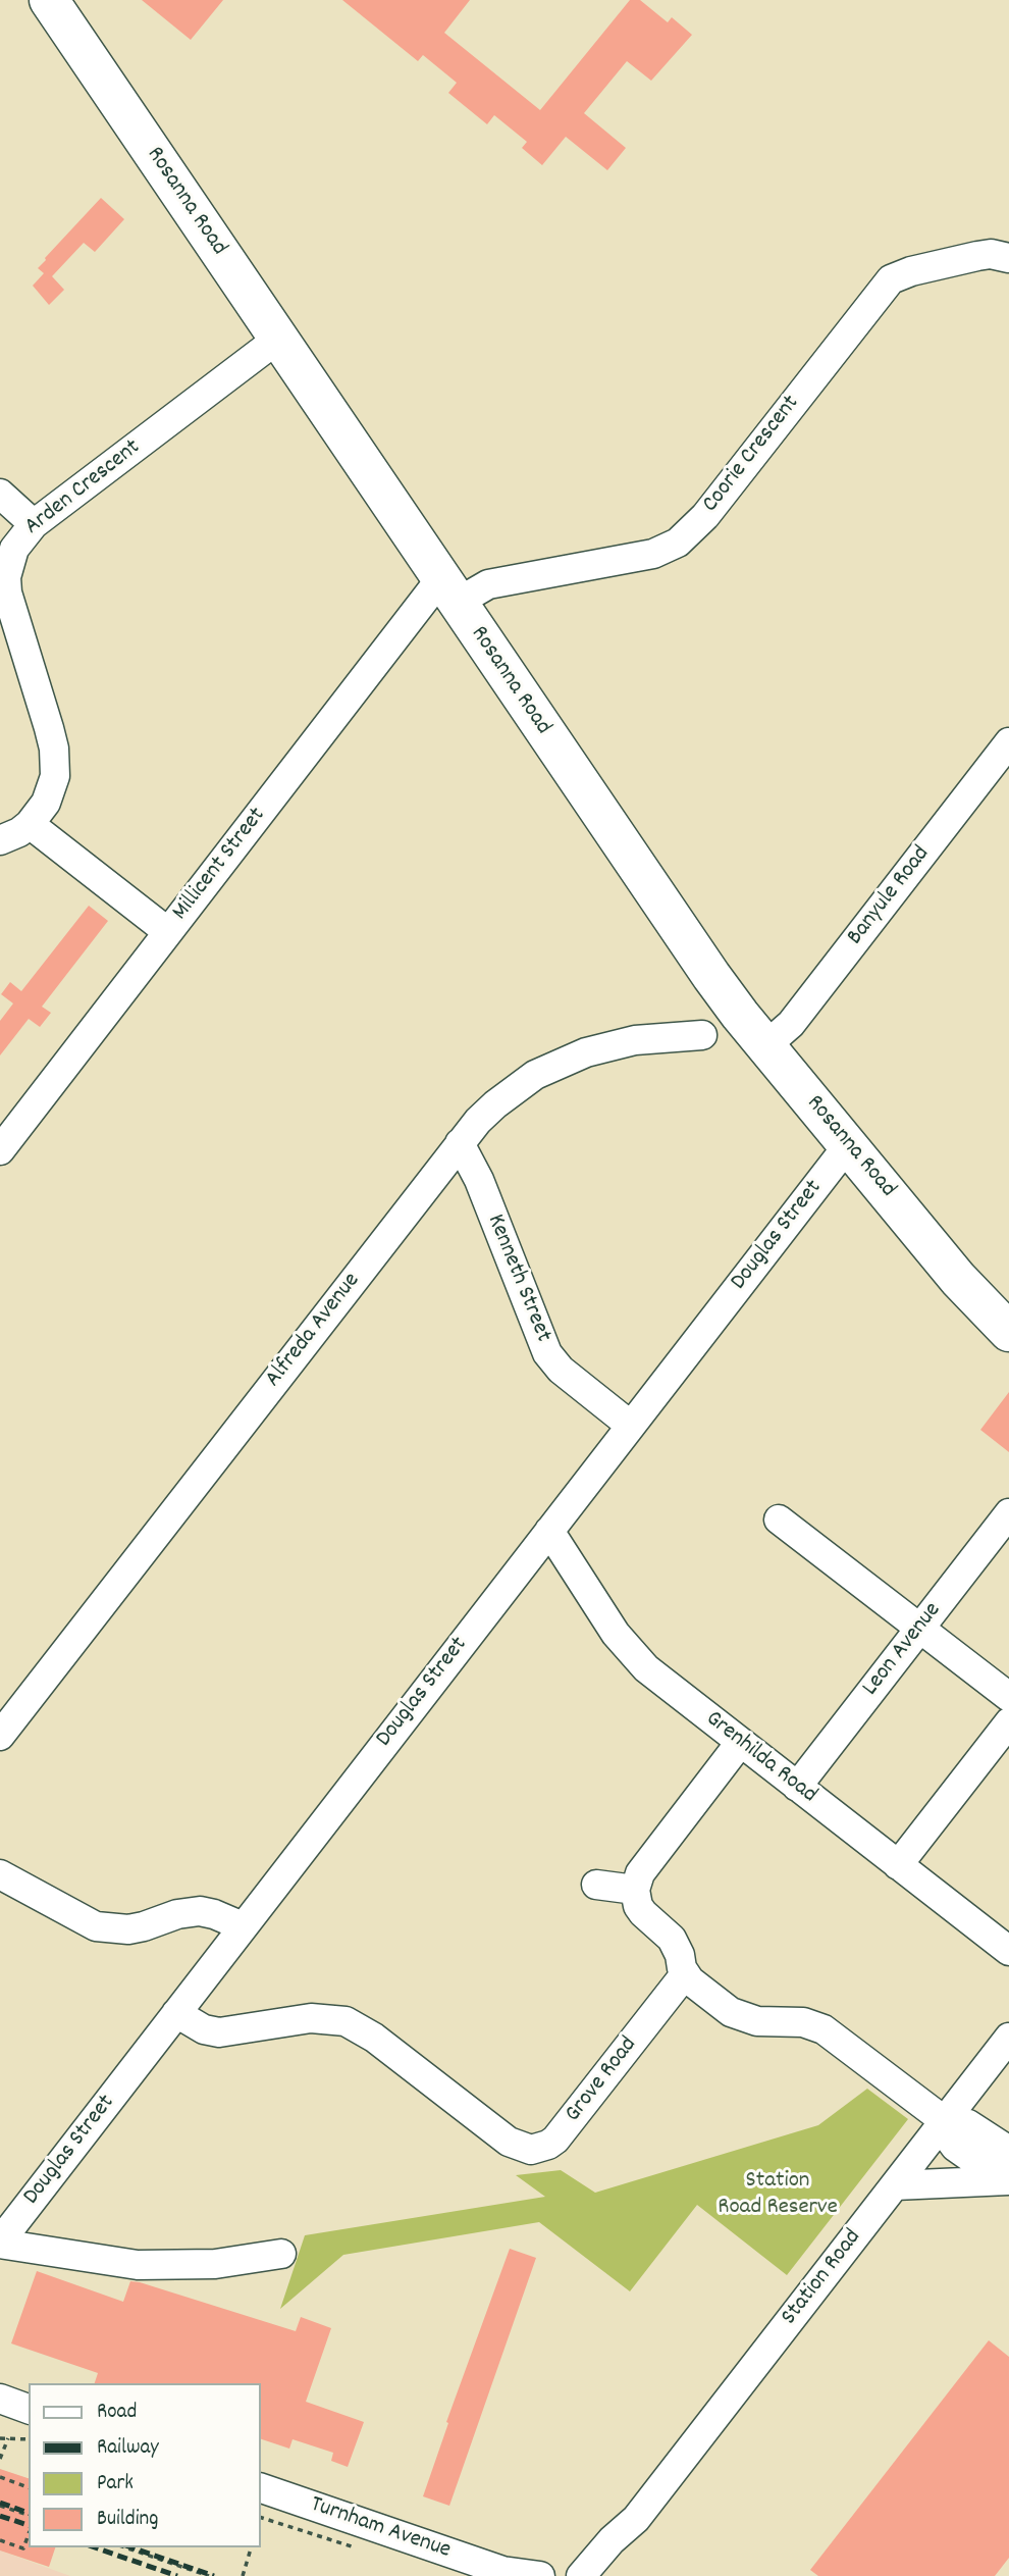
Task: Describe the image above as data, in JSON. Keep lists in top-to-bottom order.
{
  "streets": {
    "highway": ["Rosanna Road"],
    "street": [
      "Coorie Crescent",
      "Arden Crescent",
      "Millicent Street",
      "Banyule Road",
      "Douglas Street",
      "Kenneth Street",
      "Alfreda Avenue",
      "Leon Avenue",
      "Grenhilda Road",
      "Grove Road",
      "Station Road",
      "Turnham Avenue"
    ]
  },
  "crossings": [
    ["Rosanna Road", "Coorie Crescent"],
    ["Rosanna Road", "Arden Crescent"],
    ["Rosanna Road", "Millicent Street"],
    ["Rosanna Road", "Banyule Road"],
    ["Rosanna Road", "Douglas Street"],
    ["Coorie Crescent", "Millicent Street"],
    ["Douglas Street", "Kenneth Street"],
    ["Douglas Street", "Grenhilda Road"],
    ["Douglas Street", "Grove Road"],
    ["Kenneth Street", "Alfreda Avenue"],
    ["Leon Avenue", "Grenhilda Road"]
  ],
  "parks": ["Station Road Reserve"],
  "legend": [
    "Road",
    "Railway",
    "Park",
    "Building"
  ]
}
